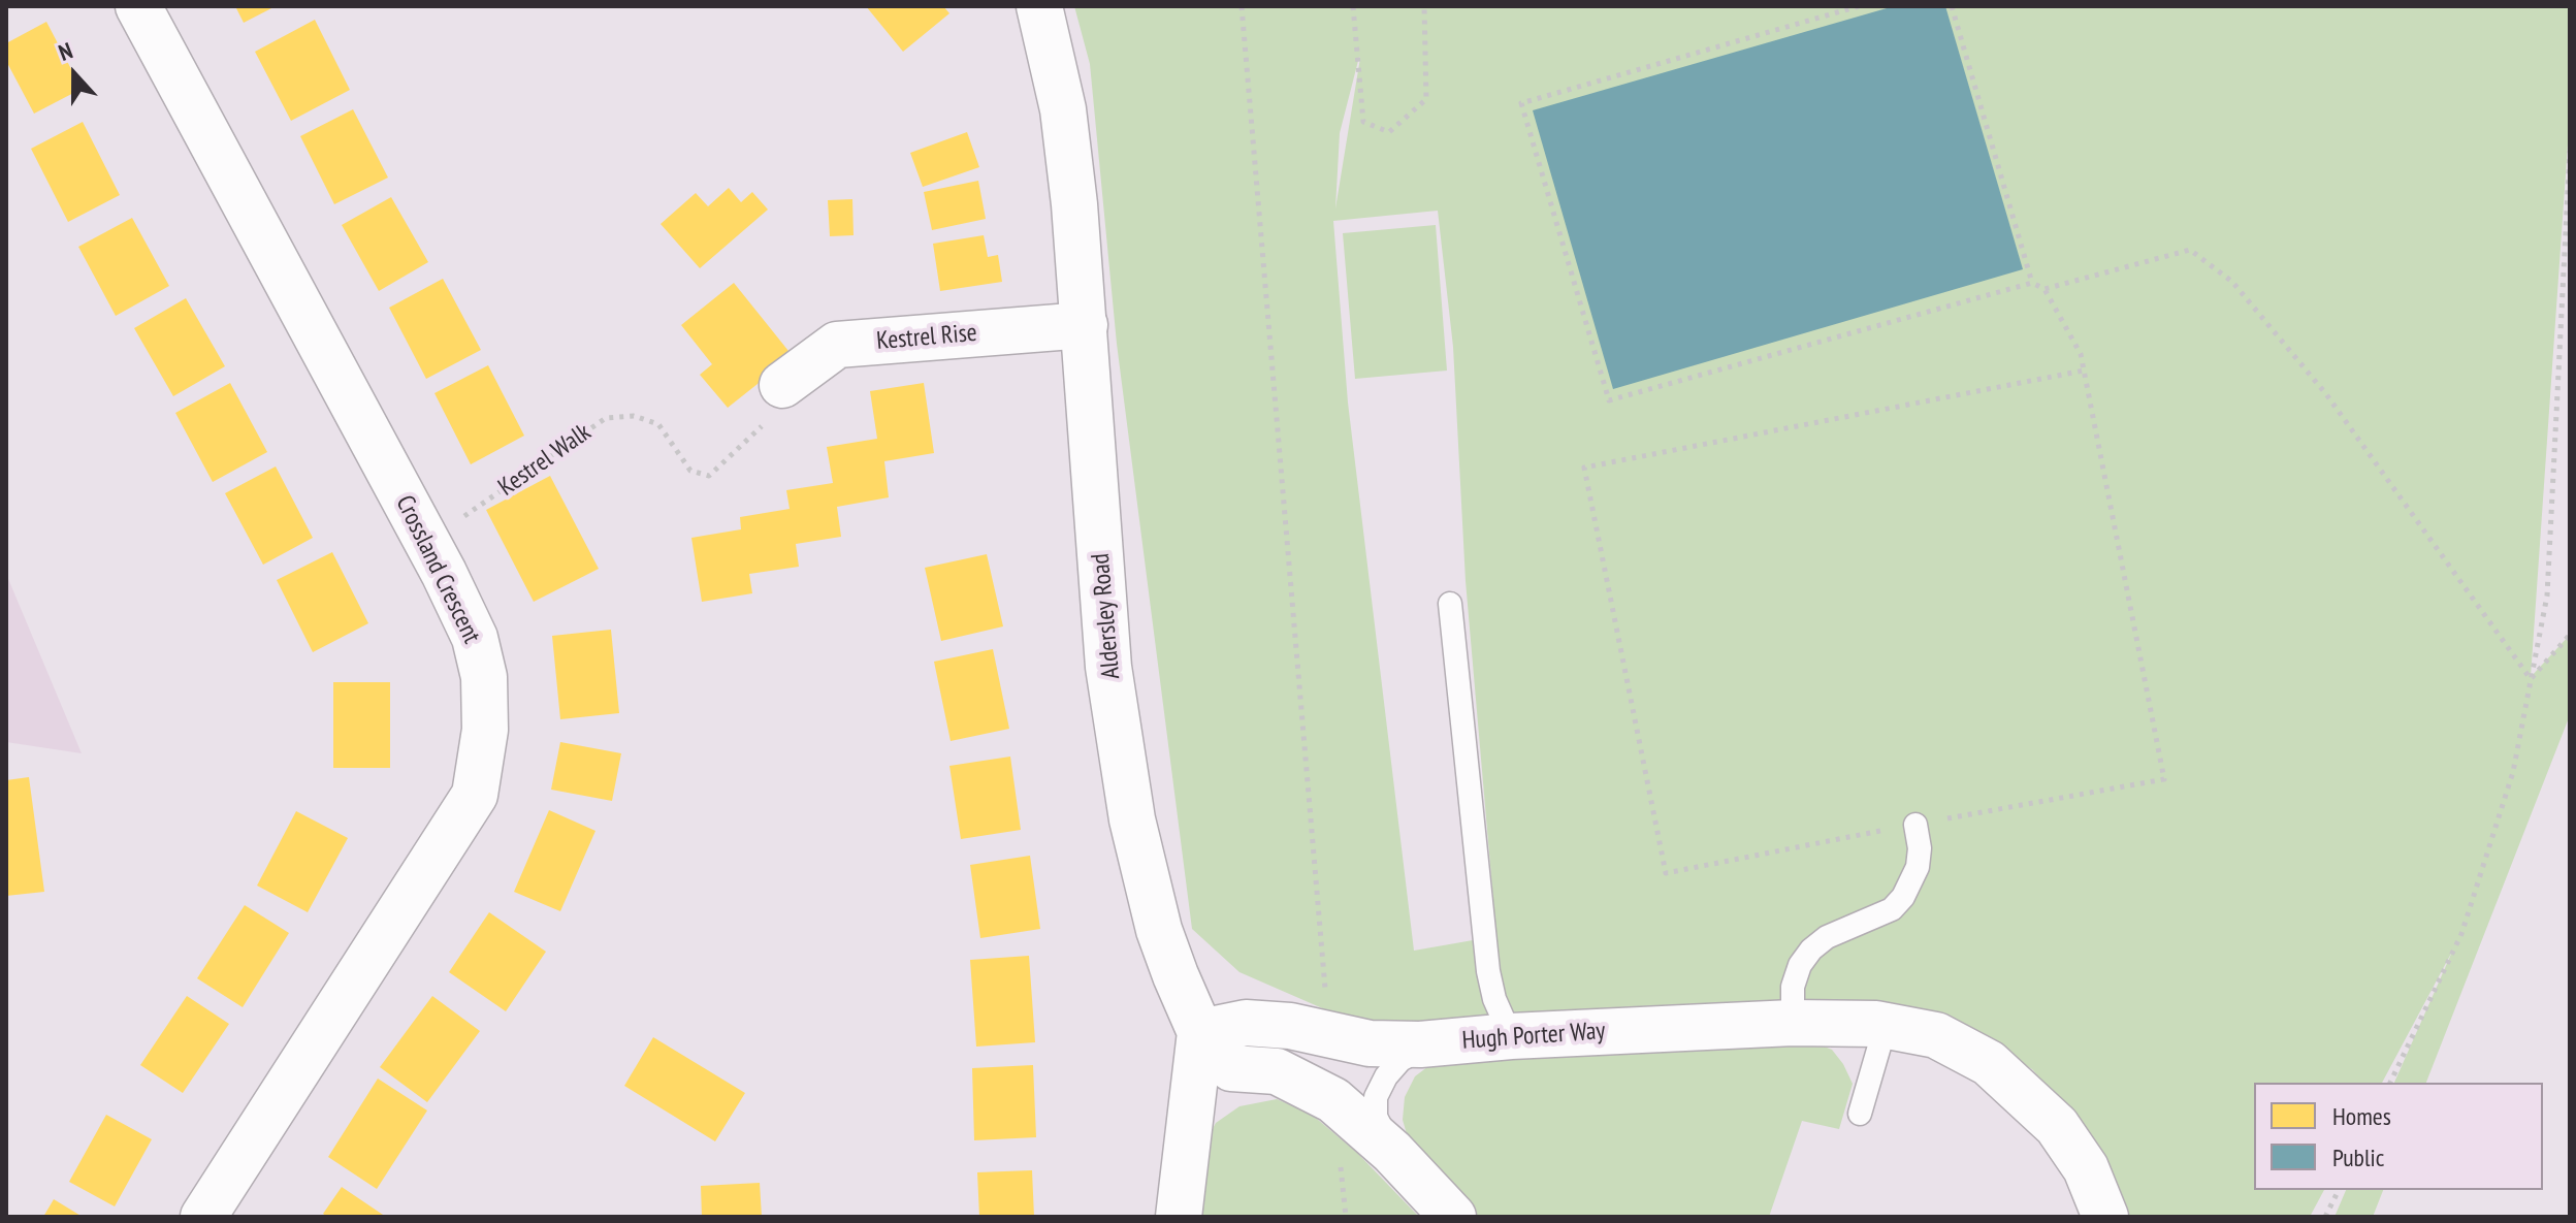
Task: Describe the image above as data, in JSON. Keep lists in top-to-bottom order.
{
  "streets": {
    "street": [
      "Kestrel Rise",
      "Crossland Crescent",
      "Aldersley Road",
      "Hugh Porter Way"
    ],
    "path": ["Kestrel Walk"]
  },
  "crossings": [
    ["Kestrel Rise", "Kestrel Walk"],
    ["Kestrel Rise", "Aldersley Road"],
    ["Kestrel Walk", "Crossland Crescent"],
    ["Aldersley Road", "Hugh Porter Way"]
  ],
  "legend": ["Homes", "Public"],
  "north": "top"
}
